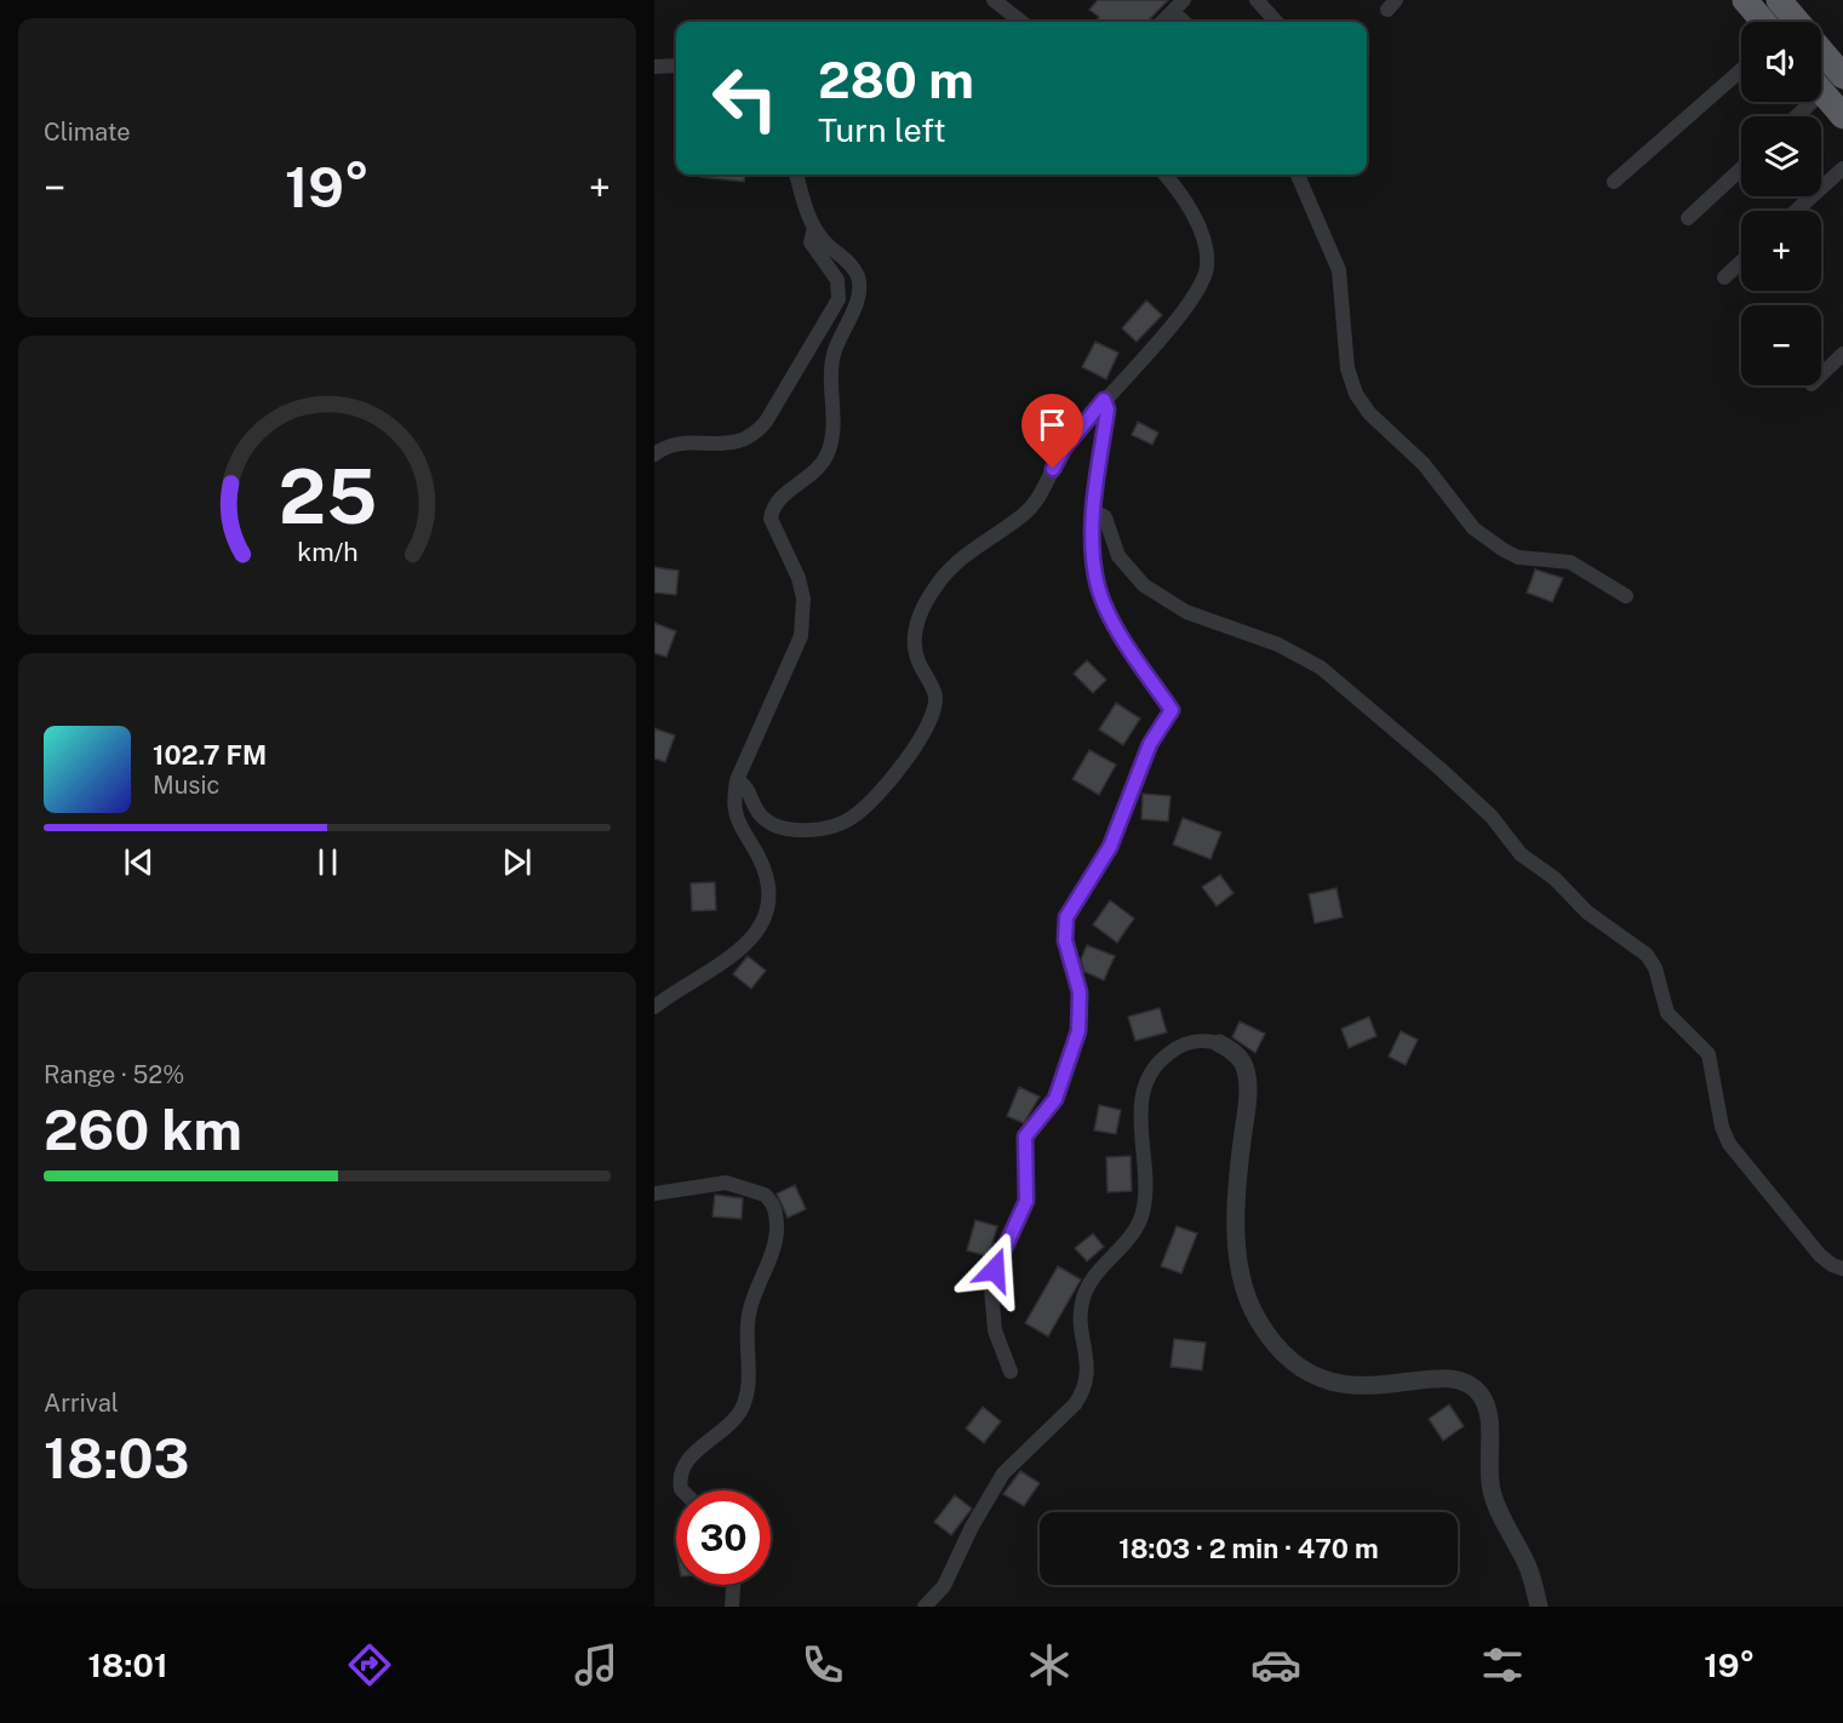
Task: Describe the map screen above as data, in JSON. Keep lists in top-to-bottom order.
{
  "page": {
    "tile": [
      "Climate",
      ["Range · 52%", "260 km"],
      ["Arrival", "18:03"]
    ],
    "map_buttons": ["+", "−"],
    "turn": ["280 m", "Turn left"],
    "heat": ["−", "19°", "+"],
    "song": ["102.7 FM", "Music"],
    "limit": "30",
    "trip": "18:03 · 2 min · 470 m",
    "tabs": ["18:01", "19°"],
    "gauge": ["25", "km/h"]
  }
}
